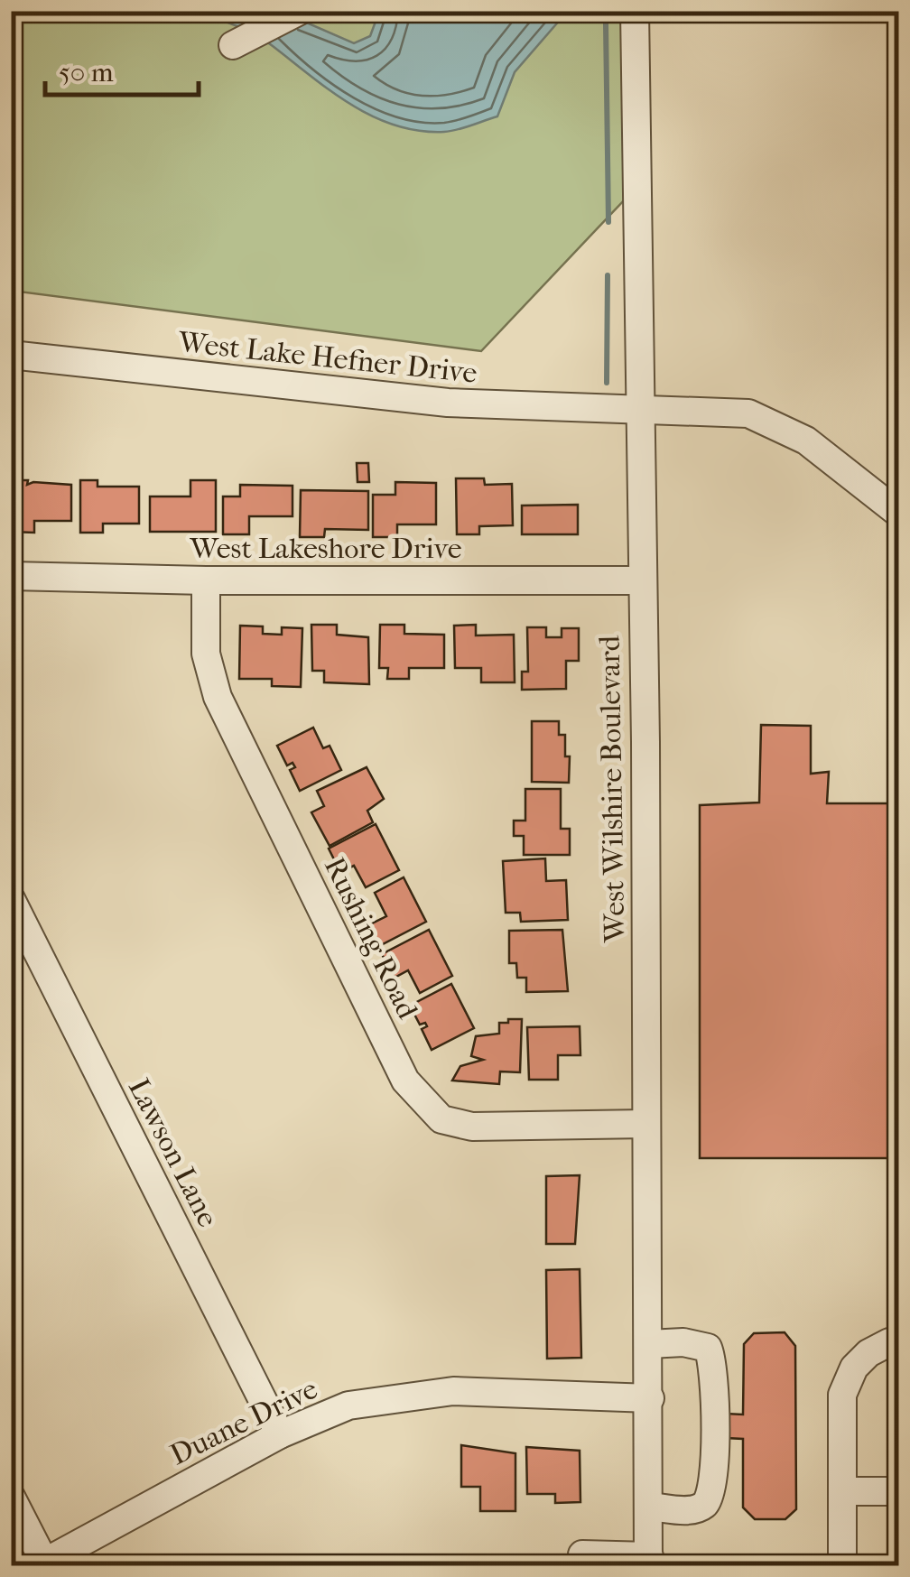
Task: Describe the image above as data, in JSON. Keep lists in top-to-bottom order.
{
  "streets": {
    "street": [
      "West Lake Hefner Drive",
      "West Lakeshore Drive",
      "West Wilshire Boulevard",
      "Rushing Road",
      "Lawson Lane",
      "Duane Drive"
    ]
  },
  "crossings": [
    ["West Lake Hefner Drive", "West Wilshire Boulevard"],
    ["West Lakeshore Drive", "West Wilshire Boulevard"],
    ["West Lakeshore Drive", "Rushing Road"],
    ["West Wilshire Boulevard", "Rushing Road"],
    ["West Wilshire Boulevard", "Duane Drive"],
    ["Lawson Lane", "Duane Drive"]
  ],
  "scale_bar": "50 m"
}
